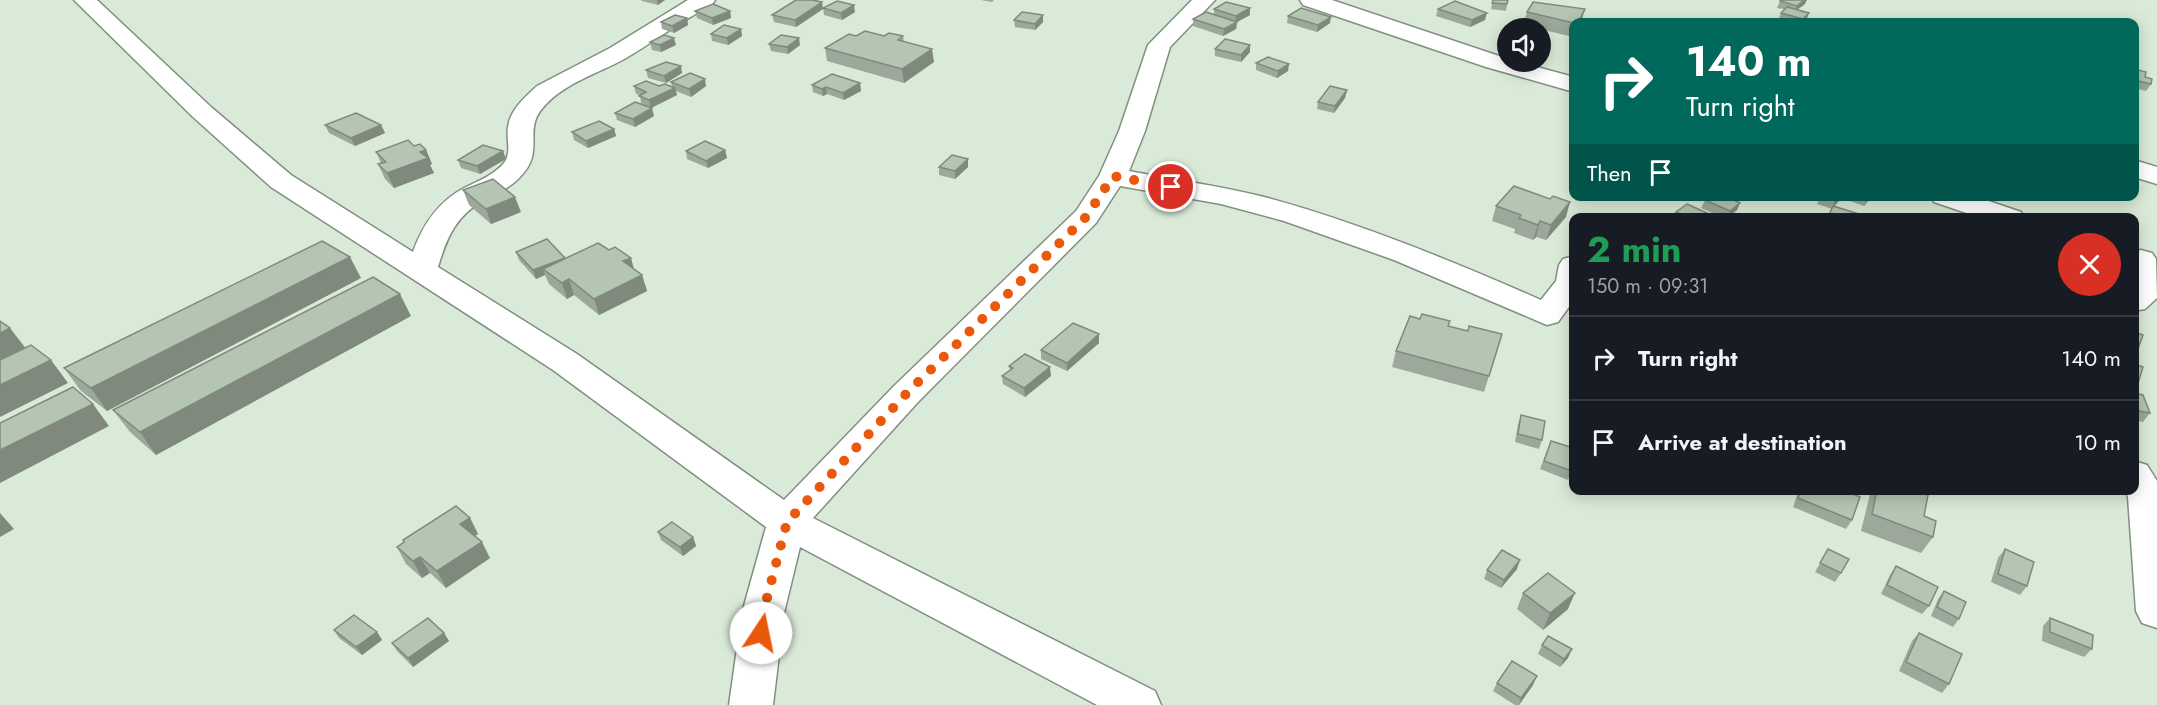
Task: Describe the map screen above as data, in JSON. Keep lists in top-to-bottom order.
{
  "page": {
    "turn": ["140 m", "Turn right"],
    "then": "Then",
    "heading": ["2 min", "150 m · 09:31"],
    "list": [
      {
        "name": "Turn right",
        "value": "140 m"
      },
      {
        "name": "Arrive at destination",
        "value": "10 m"
      }
    ]
  }
}
